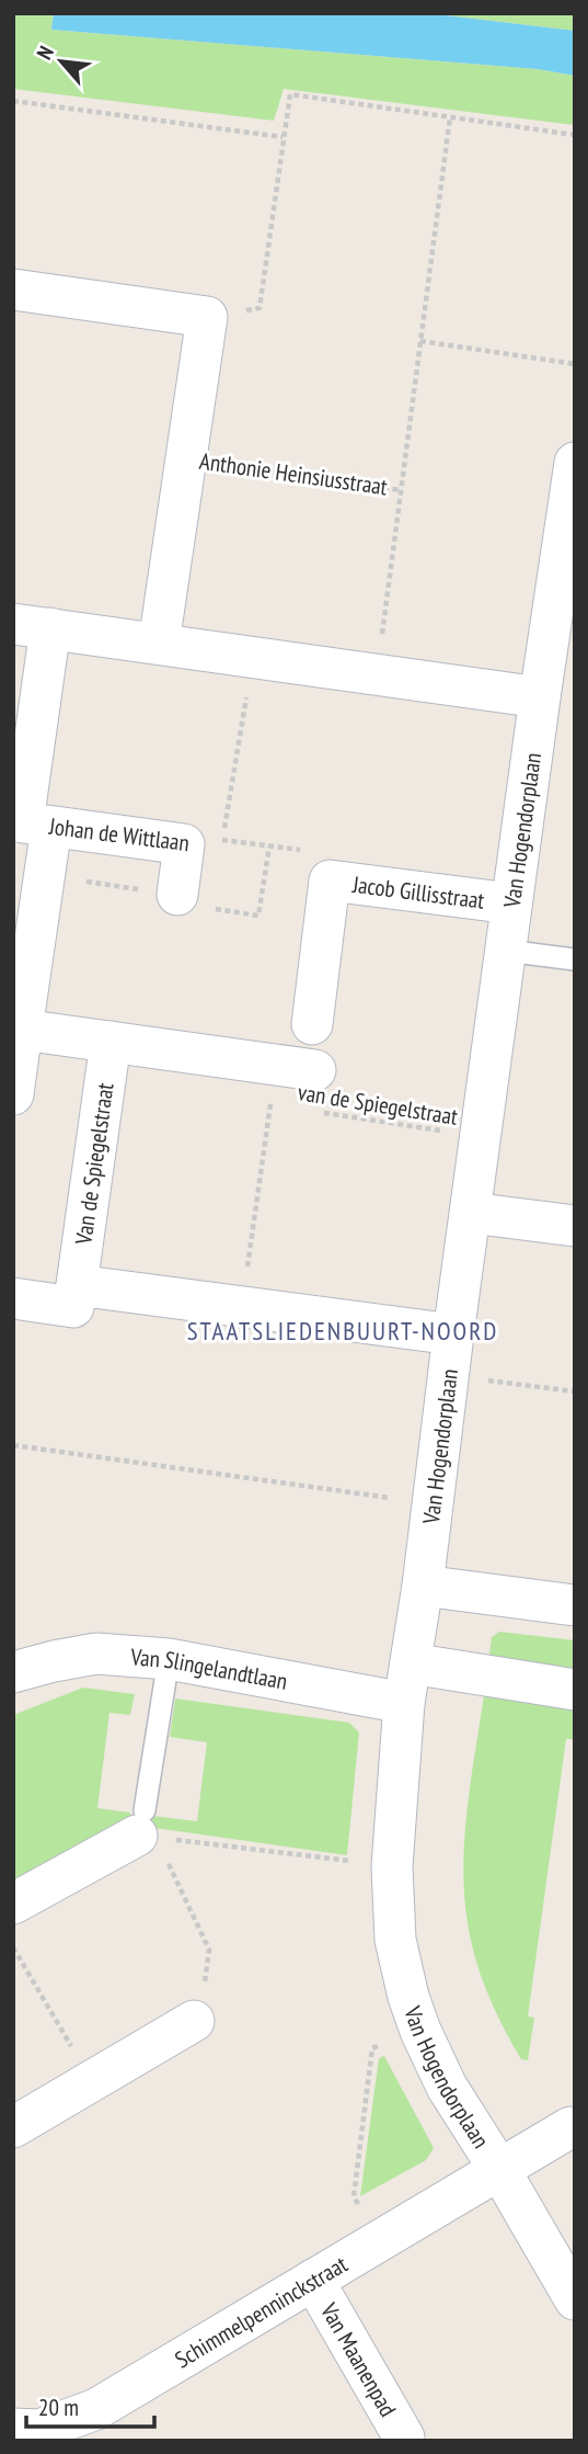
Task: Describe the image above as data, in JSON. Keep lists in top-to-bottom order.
{
  "streets": {
    "street": [
      "Anthonie Heinsiusstraat",
      "Van Hogendorplaan",
      "Johan de Wittlaan",
      "Jacob Gillisstraat",
      "Van de Spiegelstraat",
      "Van Slingelandtlaan",
      "Schimmelpenninckstraat",
      "Van Maanenpad"
    ],
    "path": ["van de Spiegelstraat"]
  },
  "crossings": [
    ["Anthonie Heinsiusstraat", "Johan de Wittlaan"],
    ["Van Hogendorplaan", "Johan de Wittlaan"],
    ["Van Hogendorplaan", "Jacob Gillisstraat"],
    ["Van Hogendorplaan", "van de Spiegelstraat"],
    ["Van Hogendorplaan", "Van Slingelandtlaan"],
    ["Van Hogendorplaan", "Schimmelpenninckstraat"],
    ["Johan de Wittlaan", "Jacob Gillisstraat"],
    ["van de Spiegelstraat", "Van de Spiegelstraat"],
    ["Schimmelpenninckstraat", "Van Maanenpad"]
  ],
  "districts": ["STAATSLIEDENBUURT-NOORD"],
  "scale_bar": "20 m",
  "north": "top left"
}
